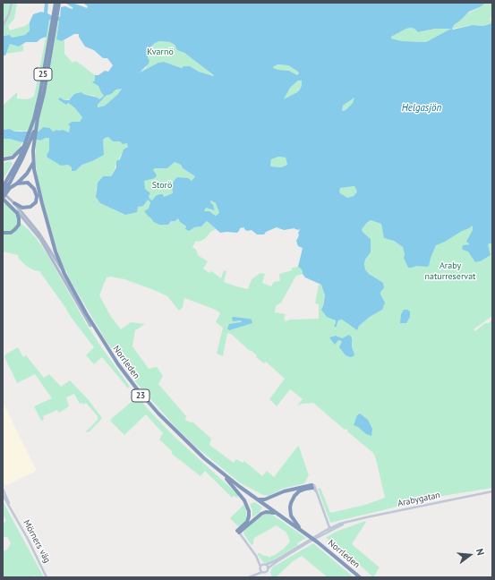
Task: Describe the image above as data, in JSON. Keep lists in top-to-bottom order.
{
  "streets": {
    "highway": ["25", "Norrleden", "23"],
    "street": ["Arabygatan", "Mörners väg"]
  },
  "crossings": [
    ["25", "Norrleden"]
  ],
  "water": ["Helgasjön"],
  "parks": ["Kvarnö", "Storö", "Araby naturreservat"],
  "north": "right"
}
